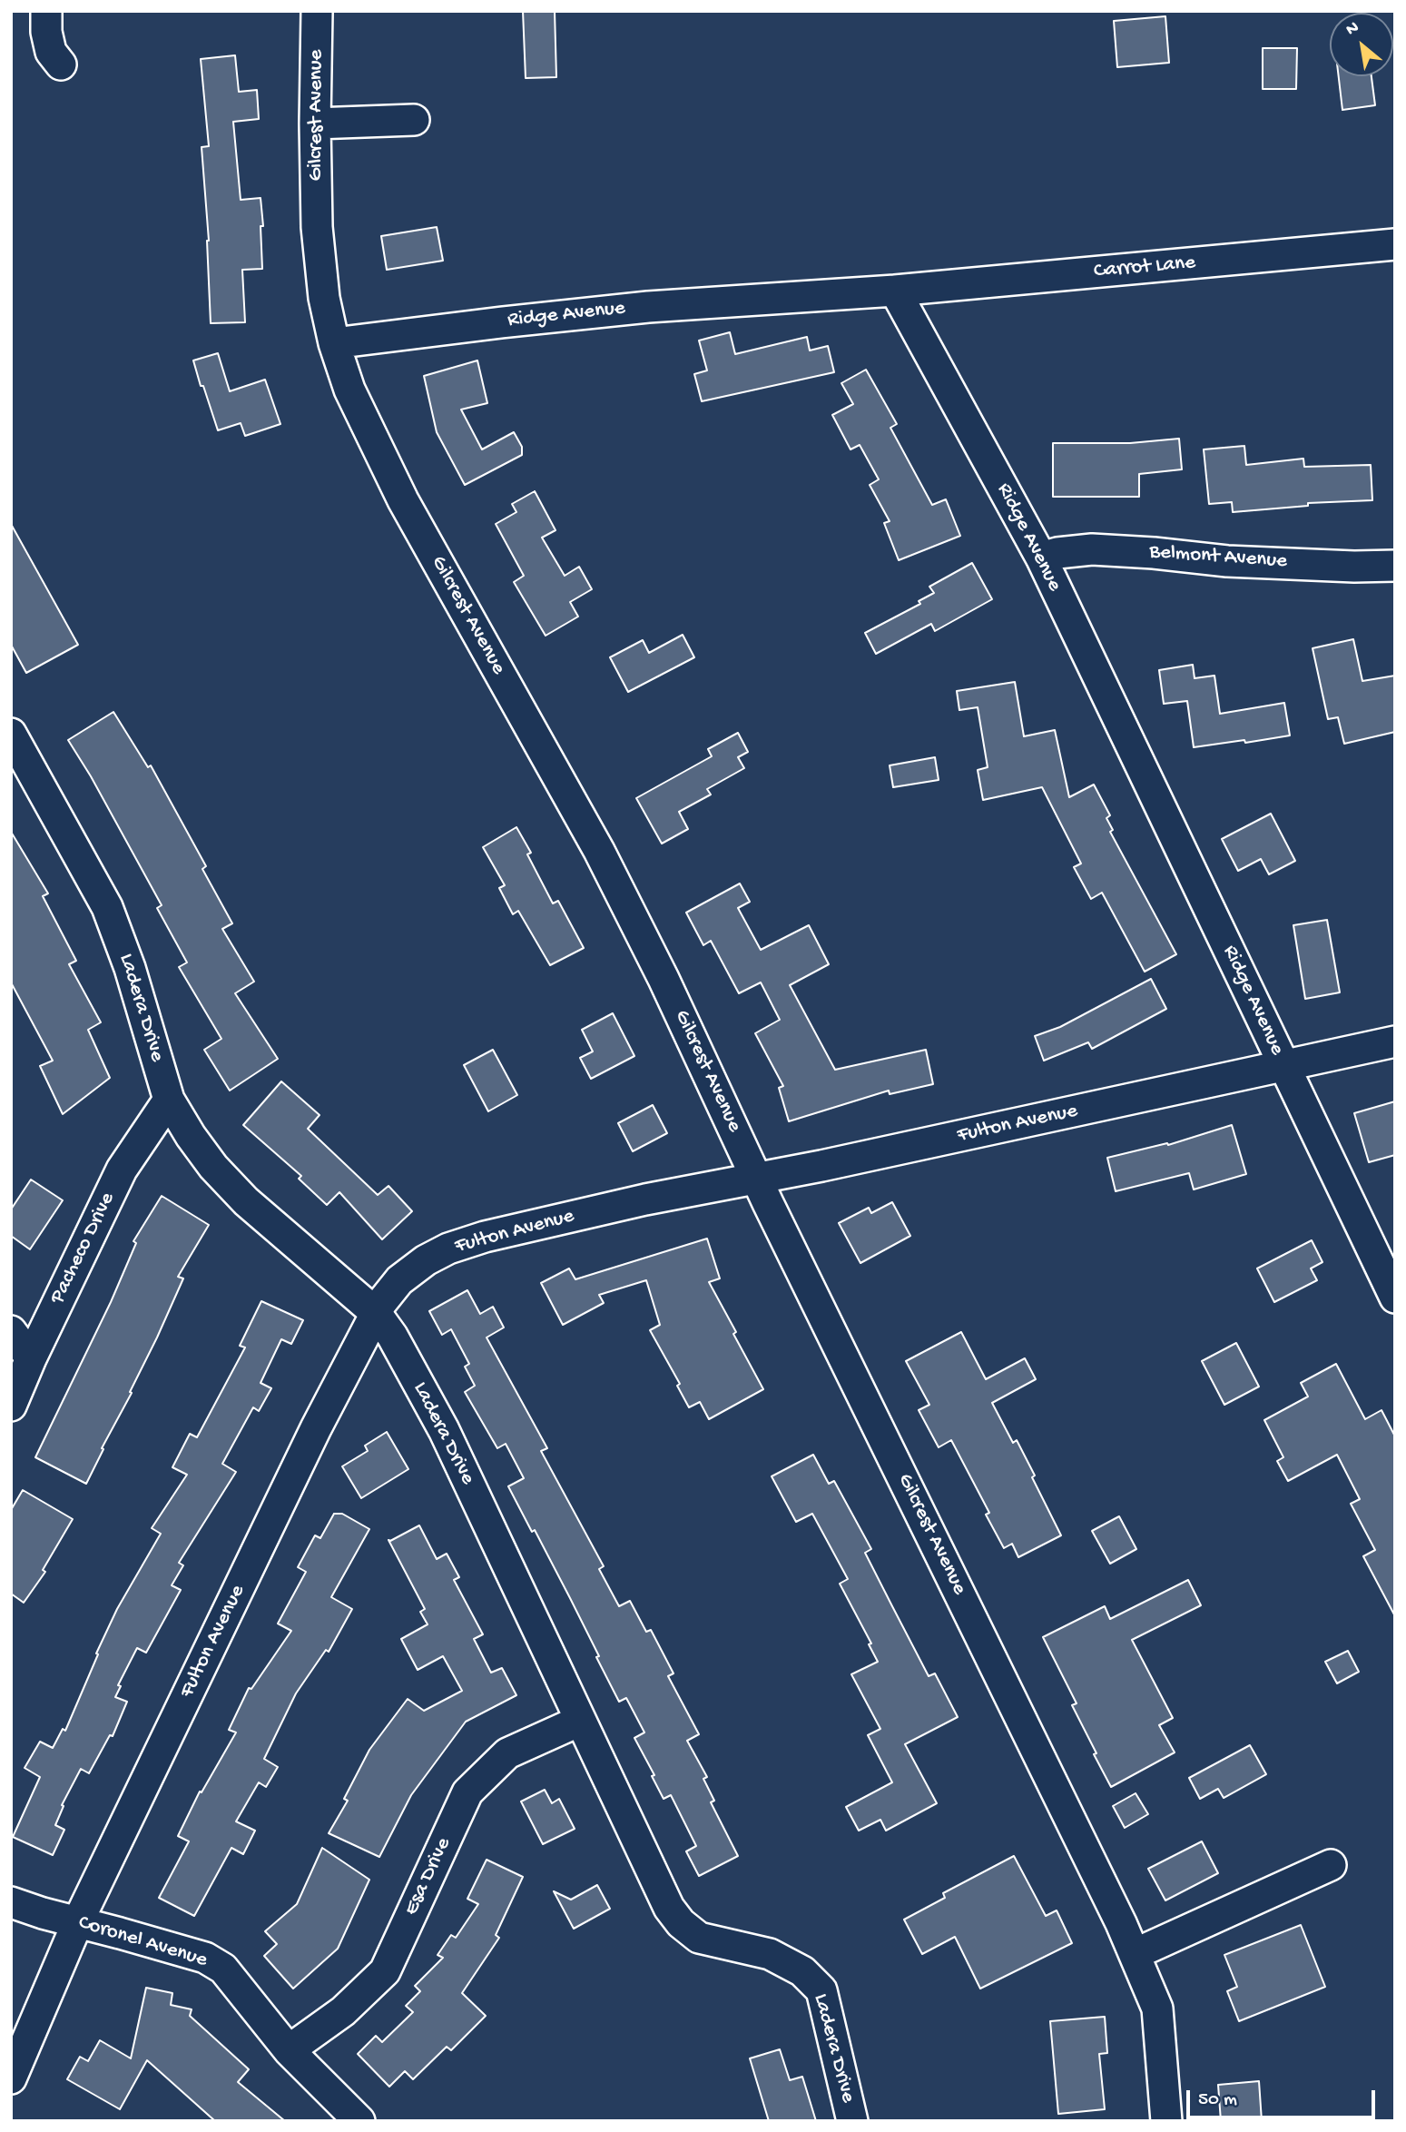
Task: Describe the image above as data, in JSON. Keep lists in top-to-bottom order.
{
  "streets": {
    "street": [
      "Gilcrest Avenue",
      "Carrot Lane",
      "Ridge Avenue",
      "Belmont Avenue",
      "Ladera Drive",
      "Fulton Avenue",
      "Pacheco Drive",
      "Esa Drive",
      "Coronel Avenue"
    ]
  },
  "crossings": [
    ["Gilcrest Avenue", "Ridge Avenue"],
    ["Gilcrest Avenue", "Fulton Avenue"],
    ["Carrot Lane", "Ridge Avenue"],
    ["Ridge Avenue", "Belmont Avenue"],
    ["Ridge Avenue", "Fulton Avenue"],
    ["Ladera Drive", "Fulton Avenue"],
    ["Ladera Drive", "Pacheco Drive"],
    ["Ladera Drive", "Esa Drive"],
    ["Fulton Avenue", "Coronel Avenue"],
    ["Esa Drive", "Coronel Avenue"]
  ],
  "scale_bar": "50 m",
  "north": "top left"
}
